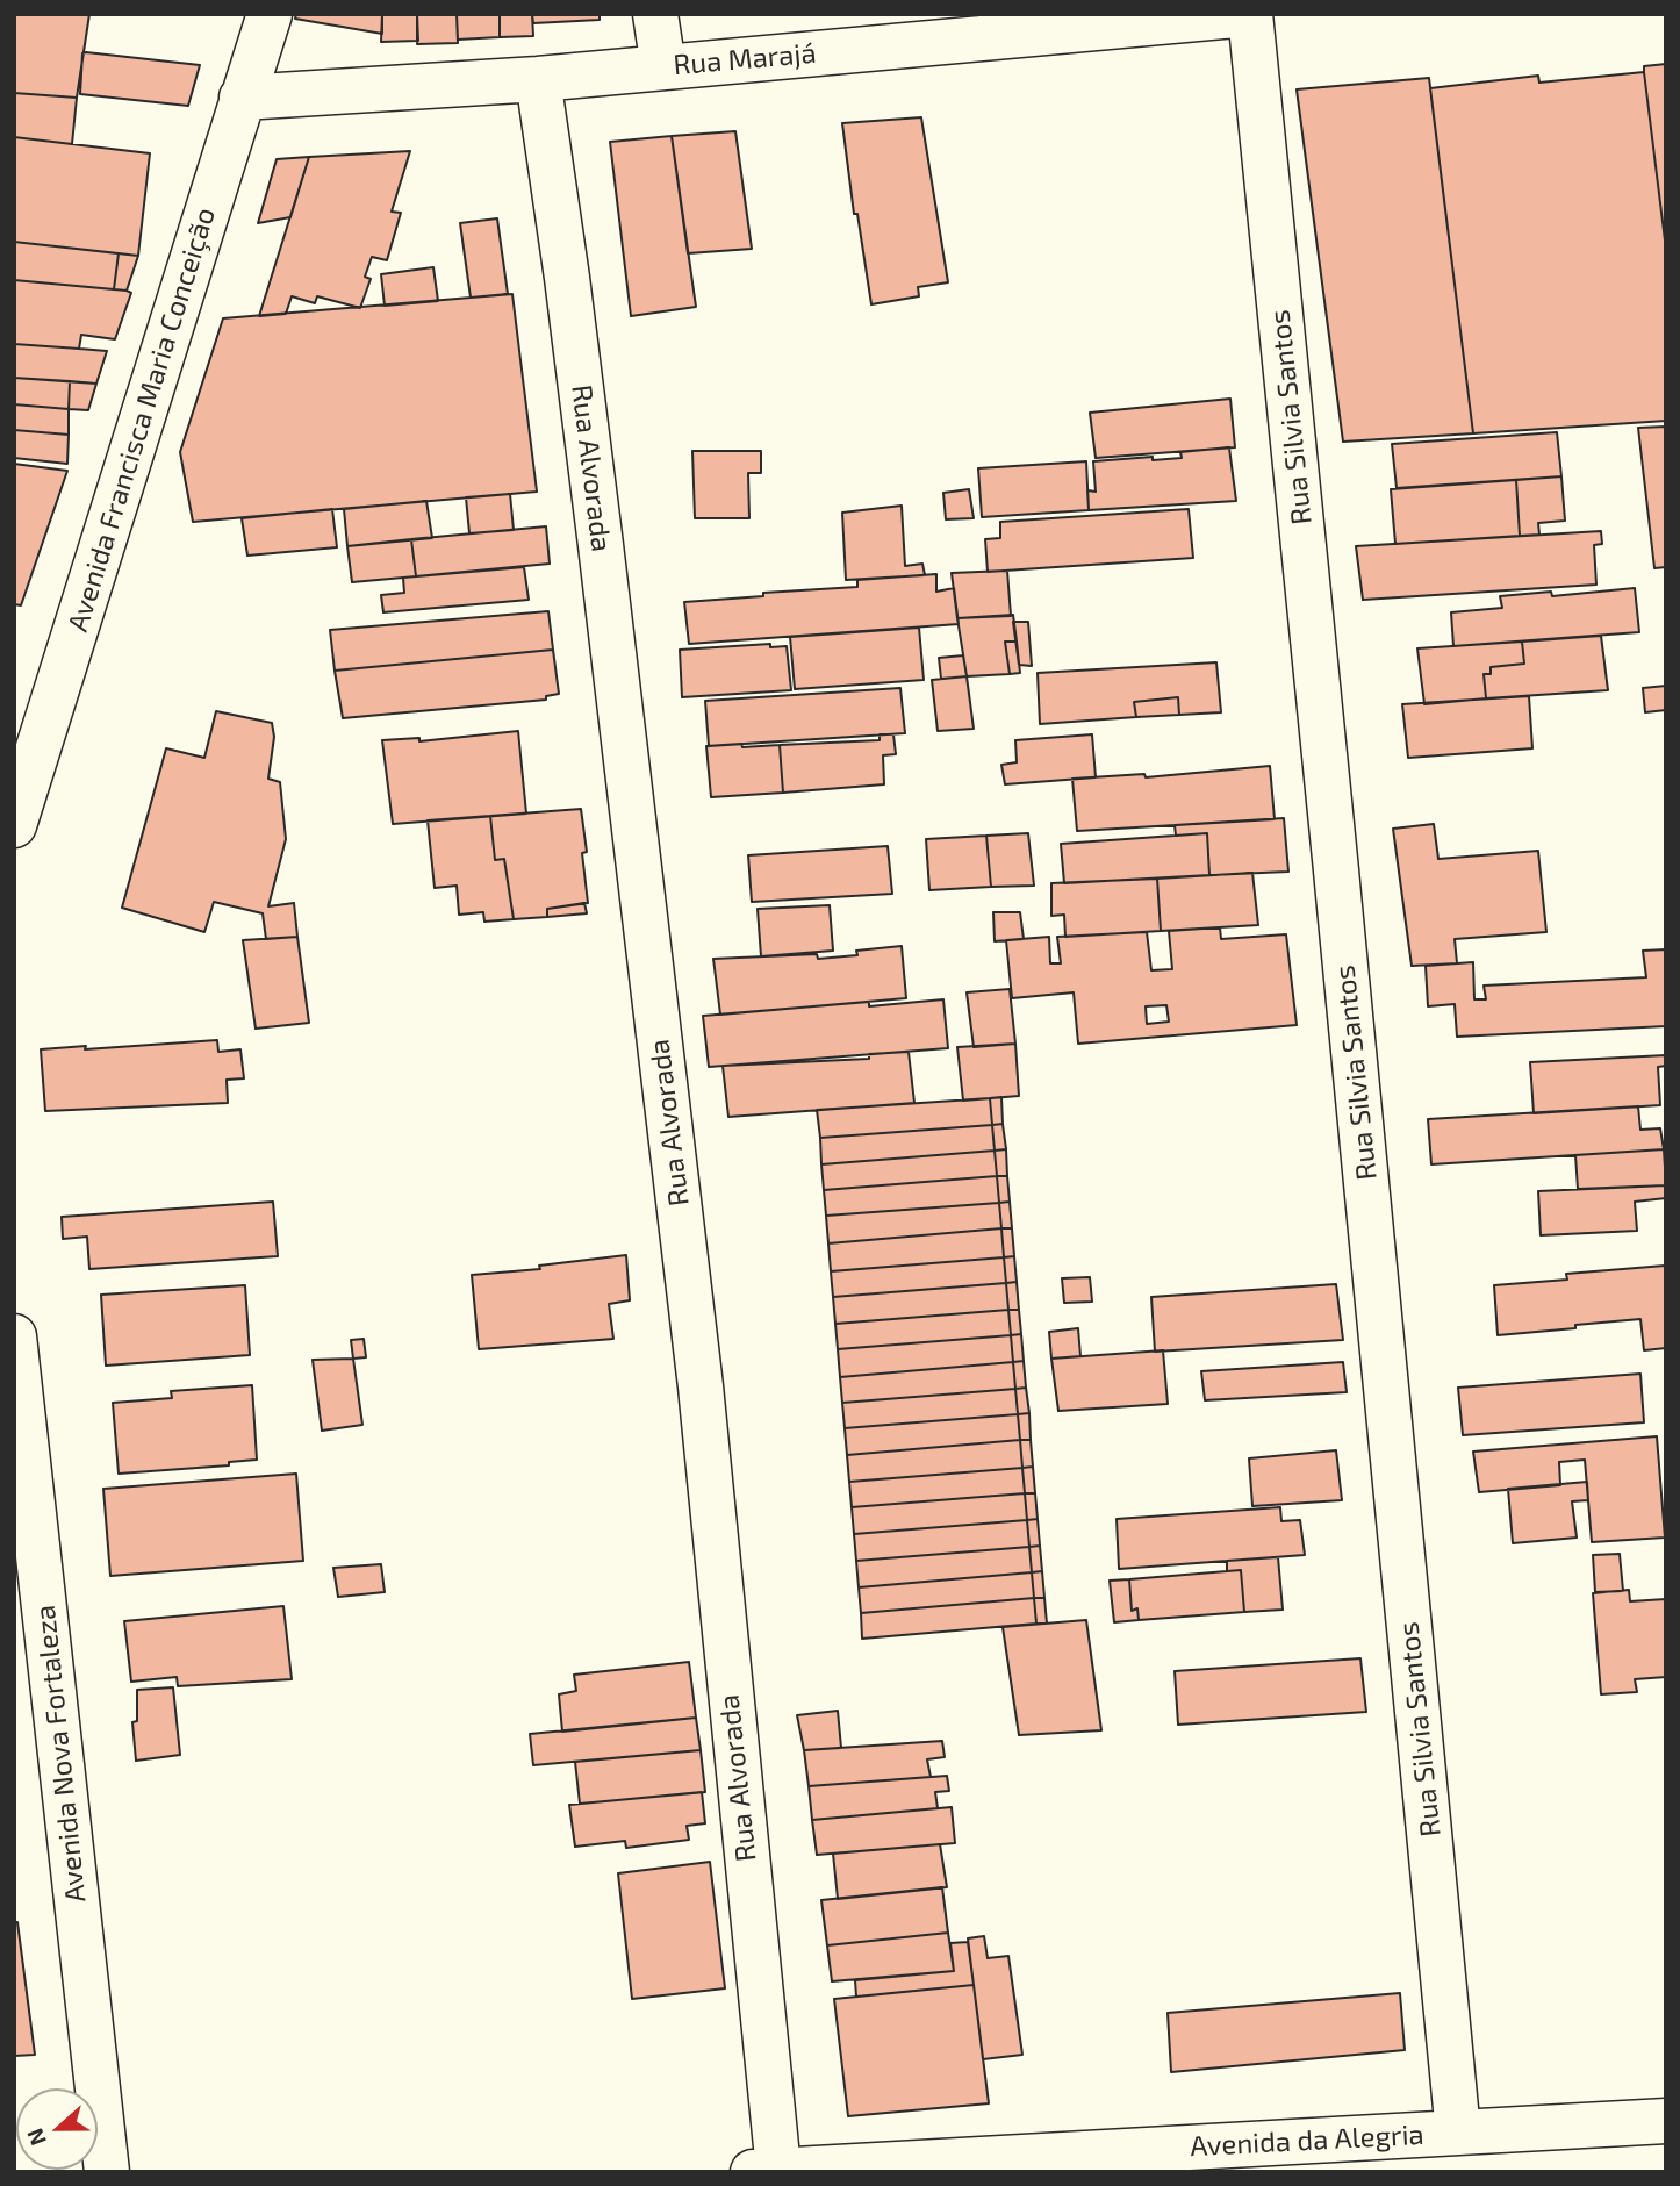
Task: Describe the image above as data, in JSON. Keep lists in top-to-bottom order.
{
  "streets": {
    "street": [
      "Rua Marajá",
      "Rua Silvia Santos",
      "Avenida Francisca Maria Conceição",
      "Rua Alvorada",
      "Avenida Nova Fortaleza",
      "Avenida da Alegria"
    ]
  },
  "crossings": [
    ["Rua Marajá", "Rua Silvia Santos"],
    ["Rua Marajá", "Avenida Francisca Maria Conceição"],
    ["Rua Marajá", "Rua Alvorada"],
    ["Rua Silvia Santos", "Avenida da Alegria"],
    ["Rua Alvorada", "Avenida da Alegria"]
  ],
  "north": "left"
}
